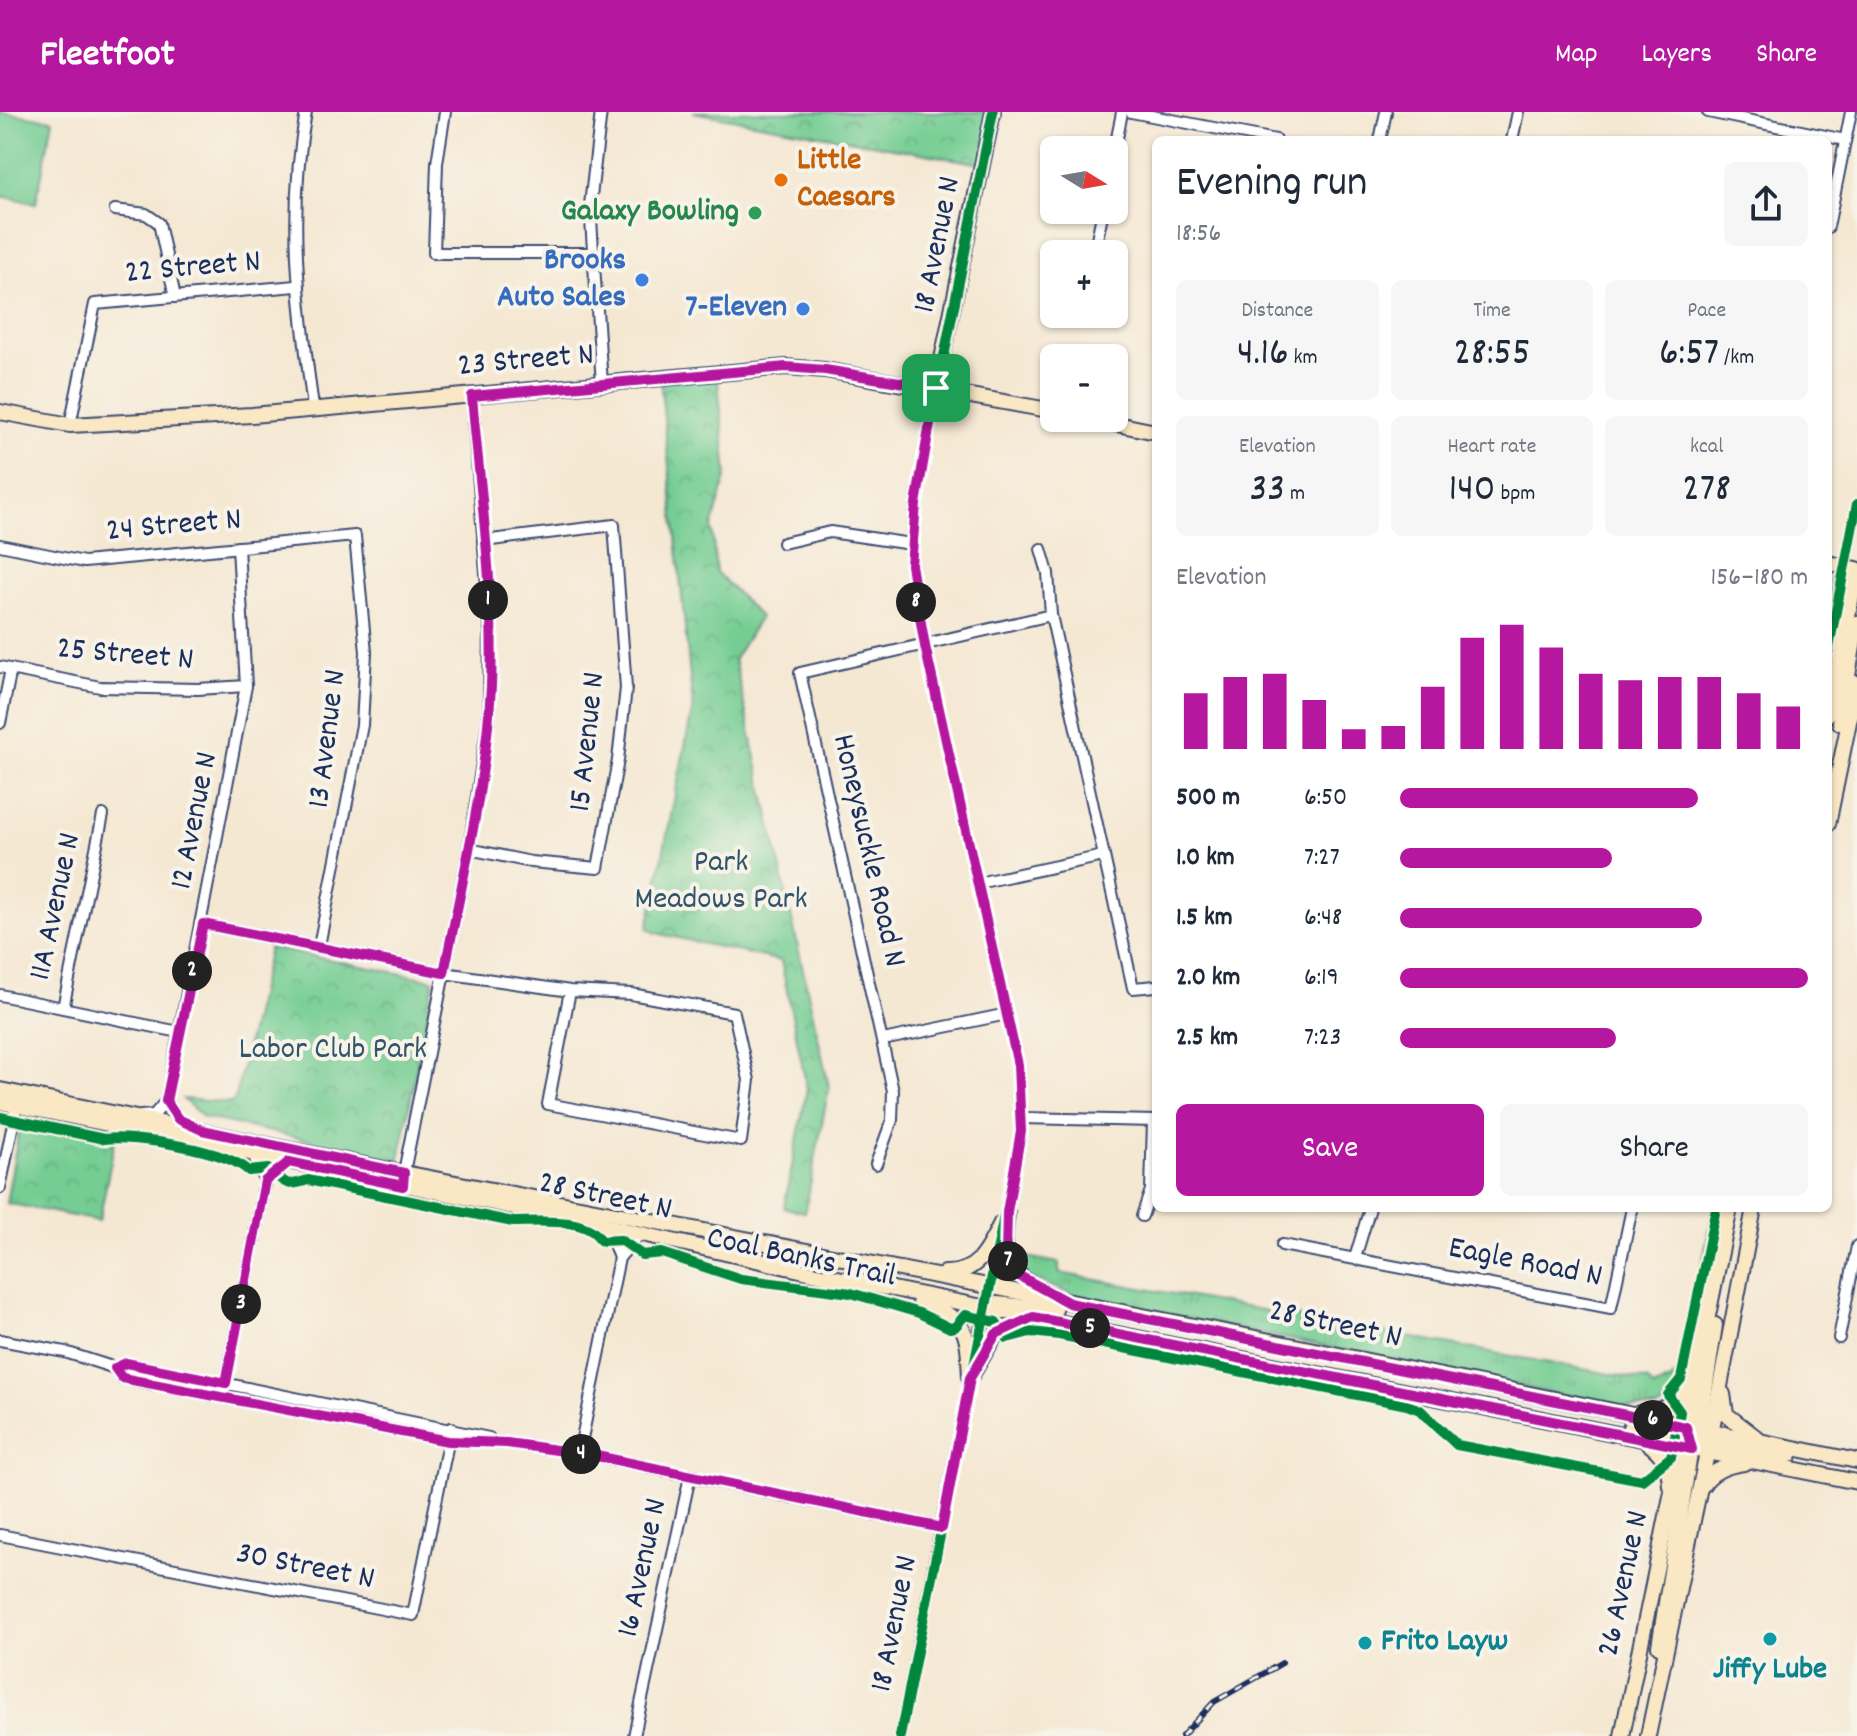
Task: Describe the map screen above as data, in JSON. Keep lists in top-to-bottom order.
{
  "streets": {
    "main road": [
      "18 Avenue N",
      "23 Street N",
      "28 Street N",
      "26 Avenue N"
    ],
    "street": [
      "22 Street N",
      "24 Street N",
      "25 Street N",
      "13 Avenue N",
      "15 Avenue N",
      "12 Avenue N",
      "Honeysuckle Road N",
      "11A Avenue N",
      "Eagle Road N",
      "30 Street N",
      "16 Avenue N"
    ],
    "cycle path": ["Coal Banks Trail"]
  },
  "crossings": [
    ["18 Avenue N", "23 Street N"],
    ["18 Avenue N", "Honeysuckle Road N"],
    ["18 Avenue N", "28 Street N"],
    ["18 Avenue N", "16 Avenue N"],
    ["22 Street N", "23 Street N"],
    ["24 Street N", "13 Avenue N"],
    ["24 Street N", "12 Avenue N"],
    ["25 Street N", "12 Avenue N"],
    ["28 Street N", "26 Avenue N"]
  ],
  "parks": ["Park Meadows Park", "Labor Club Park"],
  "places": [
    "Little Caesars",
    "Galaxy Bowling",
    "Brooks Auto Sales",
    "7-Eleven",
    "Jiffy Lube",
    "Frito Layw"
  ],
  "north": "right",
  "page": {
    "header": "Fleetfoot",
    "nav": ["Map", "Layers", "Share"],
    "map_buttons": ["+", "−"],
    "heading": ["Evening run", "18:56"],
    "stats": [
      ["Distance", "4.16 km"],
      ["Time", "28:55"],
      ["Pace", "6:57 /km"],
      ["Elevation", "33 m"],
      ["Heart rate", "140 bpm"],
      ["kcal", "278"]
    ],
    "chart": ["Elevation", "156–180 m"],
    "pins": [
      "1",
      "8",
      "2",
      "7",
      "3",
      "5",
      "6",
      "4"
    ],
    "list": [
      {
        "name": "500 m",
        "note": "6:50"
      },
      {
        "name": "1.0 km",
        "note": "7:27"
      },
      {
        "name": "1.5 km",
        "note": "6:48"
      },
      {
        "name": "2.0 km",
        "note": "6:19"
      },
      {
        "name": "2.5 km",
        "note": "7:23"
      }
    ],
    "buttons": ["Save", "Share"]
  }
}
